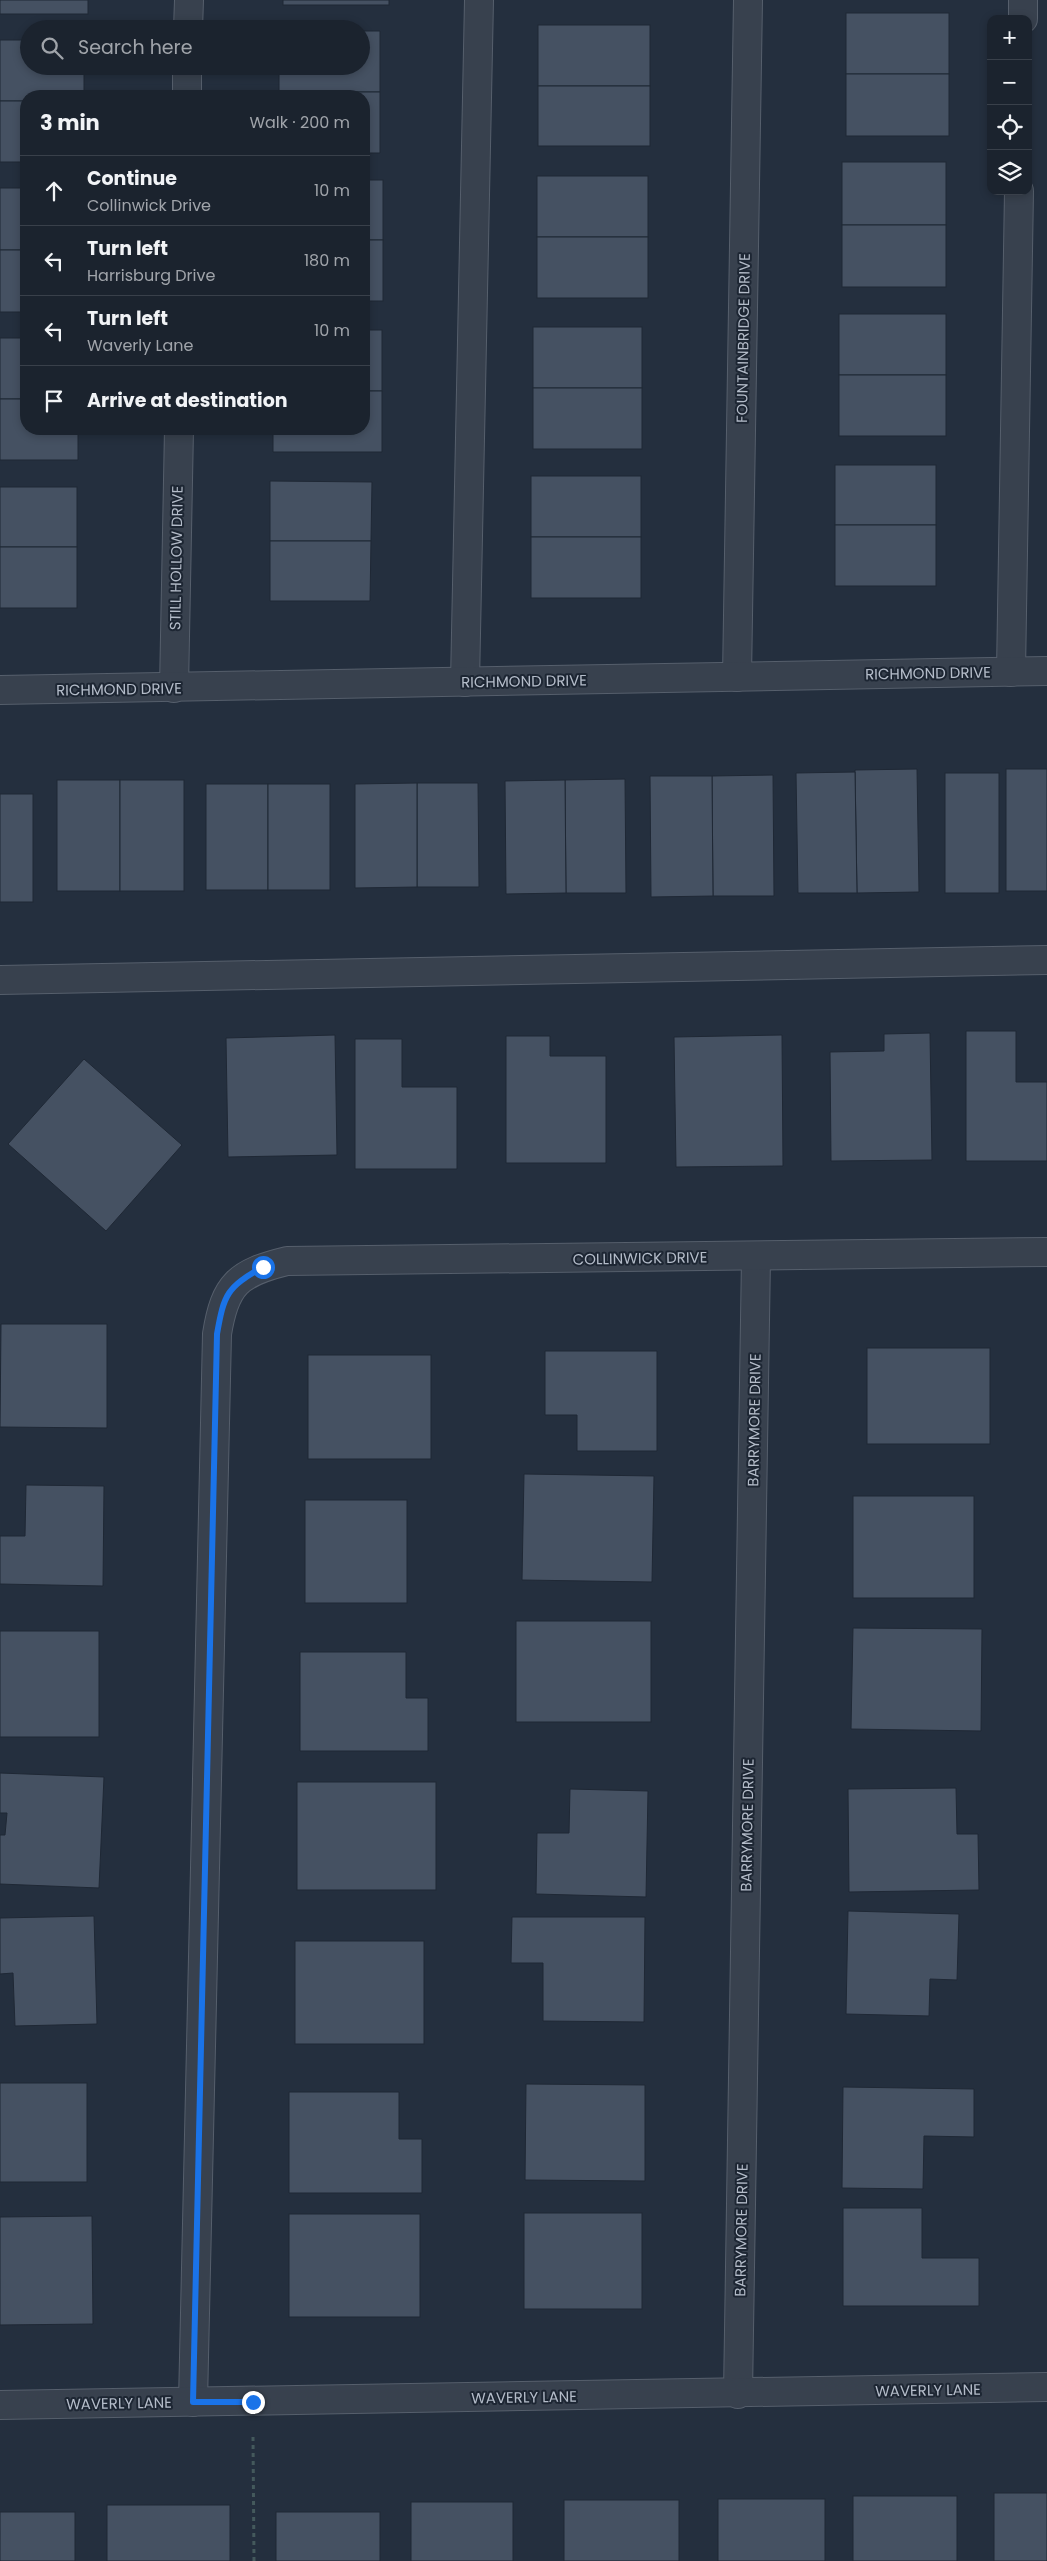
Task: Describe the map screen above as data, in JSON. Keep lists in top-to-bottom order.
{
  "streets": {
    "street": [
      "FOUNTAINBRIDGE DRIVE",
      "STILL HOLLOW DRIVE",
      "RICHMOND DRIVE",
      "COLLINWICK DRIVE",
      "BARRYMORE DRIVE",
      "WAVERLY LANE"
    ]
  },
  "crossings": [
    ["FOUNTAINBRIDGE DRIVE", "RICHMOND DRIVE"],
    ["STILL HOLLOW DRIVE", "RICHMOND DRIVE"],
    ["COLLINWICK DRIVE", "BARRYMORE DRIVE"],
    ["COLLINWICK DRIVE", "WAVERLY LANE"],
    ["BARRYMORE DRIVE", "WAVERLY LANE"]
  ],
  "page": {
    "map_buttons": ["+", "−"],
    "search": "Search here",
    "heading": ["3 min", "Walk · 200 m"],
    "list": [
      ["Continue", "Collinwick Drive", "10 m"],
      ["Turn left", "Harrisburg Drive", "180 m"],
      ["Turn left", "Waverly Lane", "10 m"],
      "Arrive at destination"
    ]
  }
}
